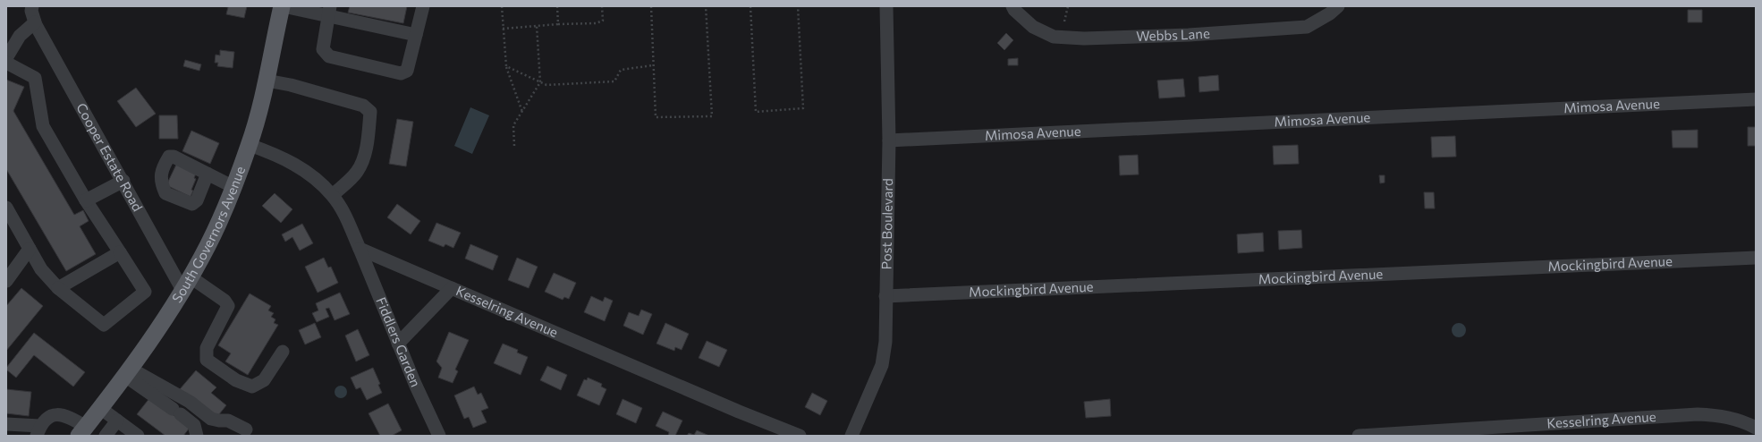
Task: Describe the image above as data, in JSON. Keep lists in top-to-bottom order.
{
  "streets": {
    "main road": ["South Governors Avenue"],
    "street": [
      "Webbs Lane",
      "Mimosa Avenue",
      "Cooper Estate Road",
      "Post Boulevard",
      "Mockingbird Avenue",
      "Kesselring Avenue",
      "Fiddlers Garden"
    ]
  },
  "crossings": [
    ["Mimosa Avenue", "Post Boulevard"],
    ["Cooper Estate Road", "South Governors Avenue"],
    ["Post Boulevard", "Mockingbird Avenue"],
    ["Kesselring Avenue", "Fiddlers Garden"]
  ]
}
